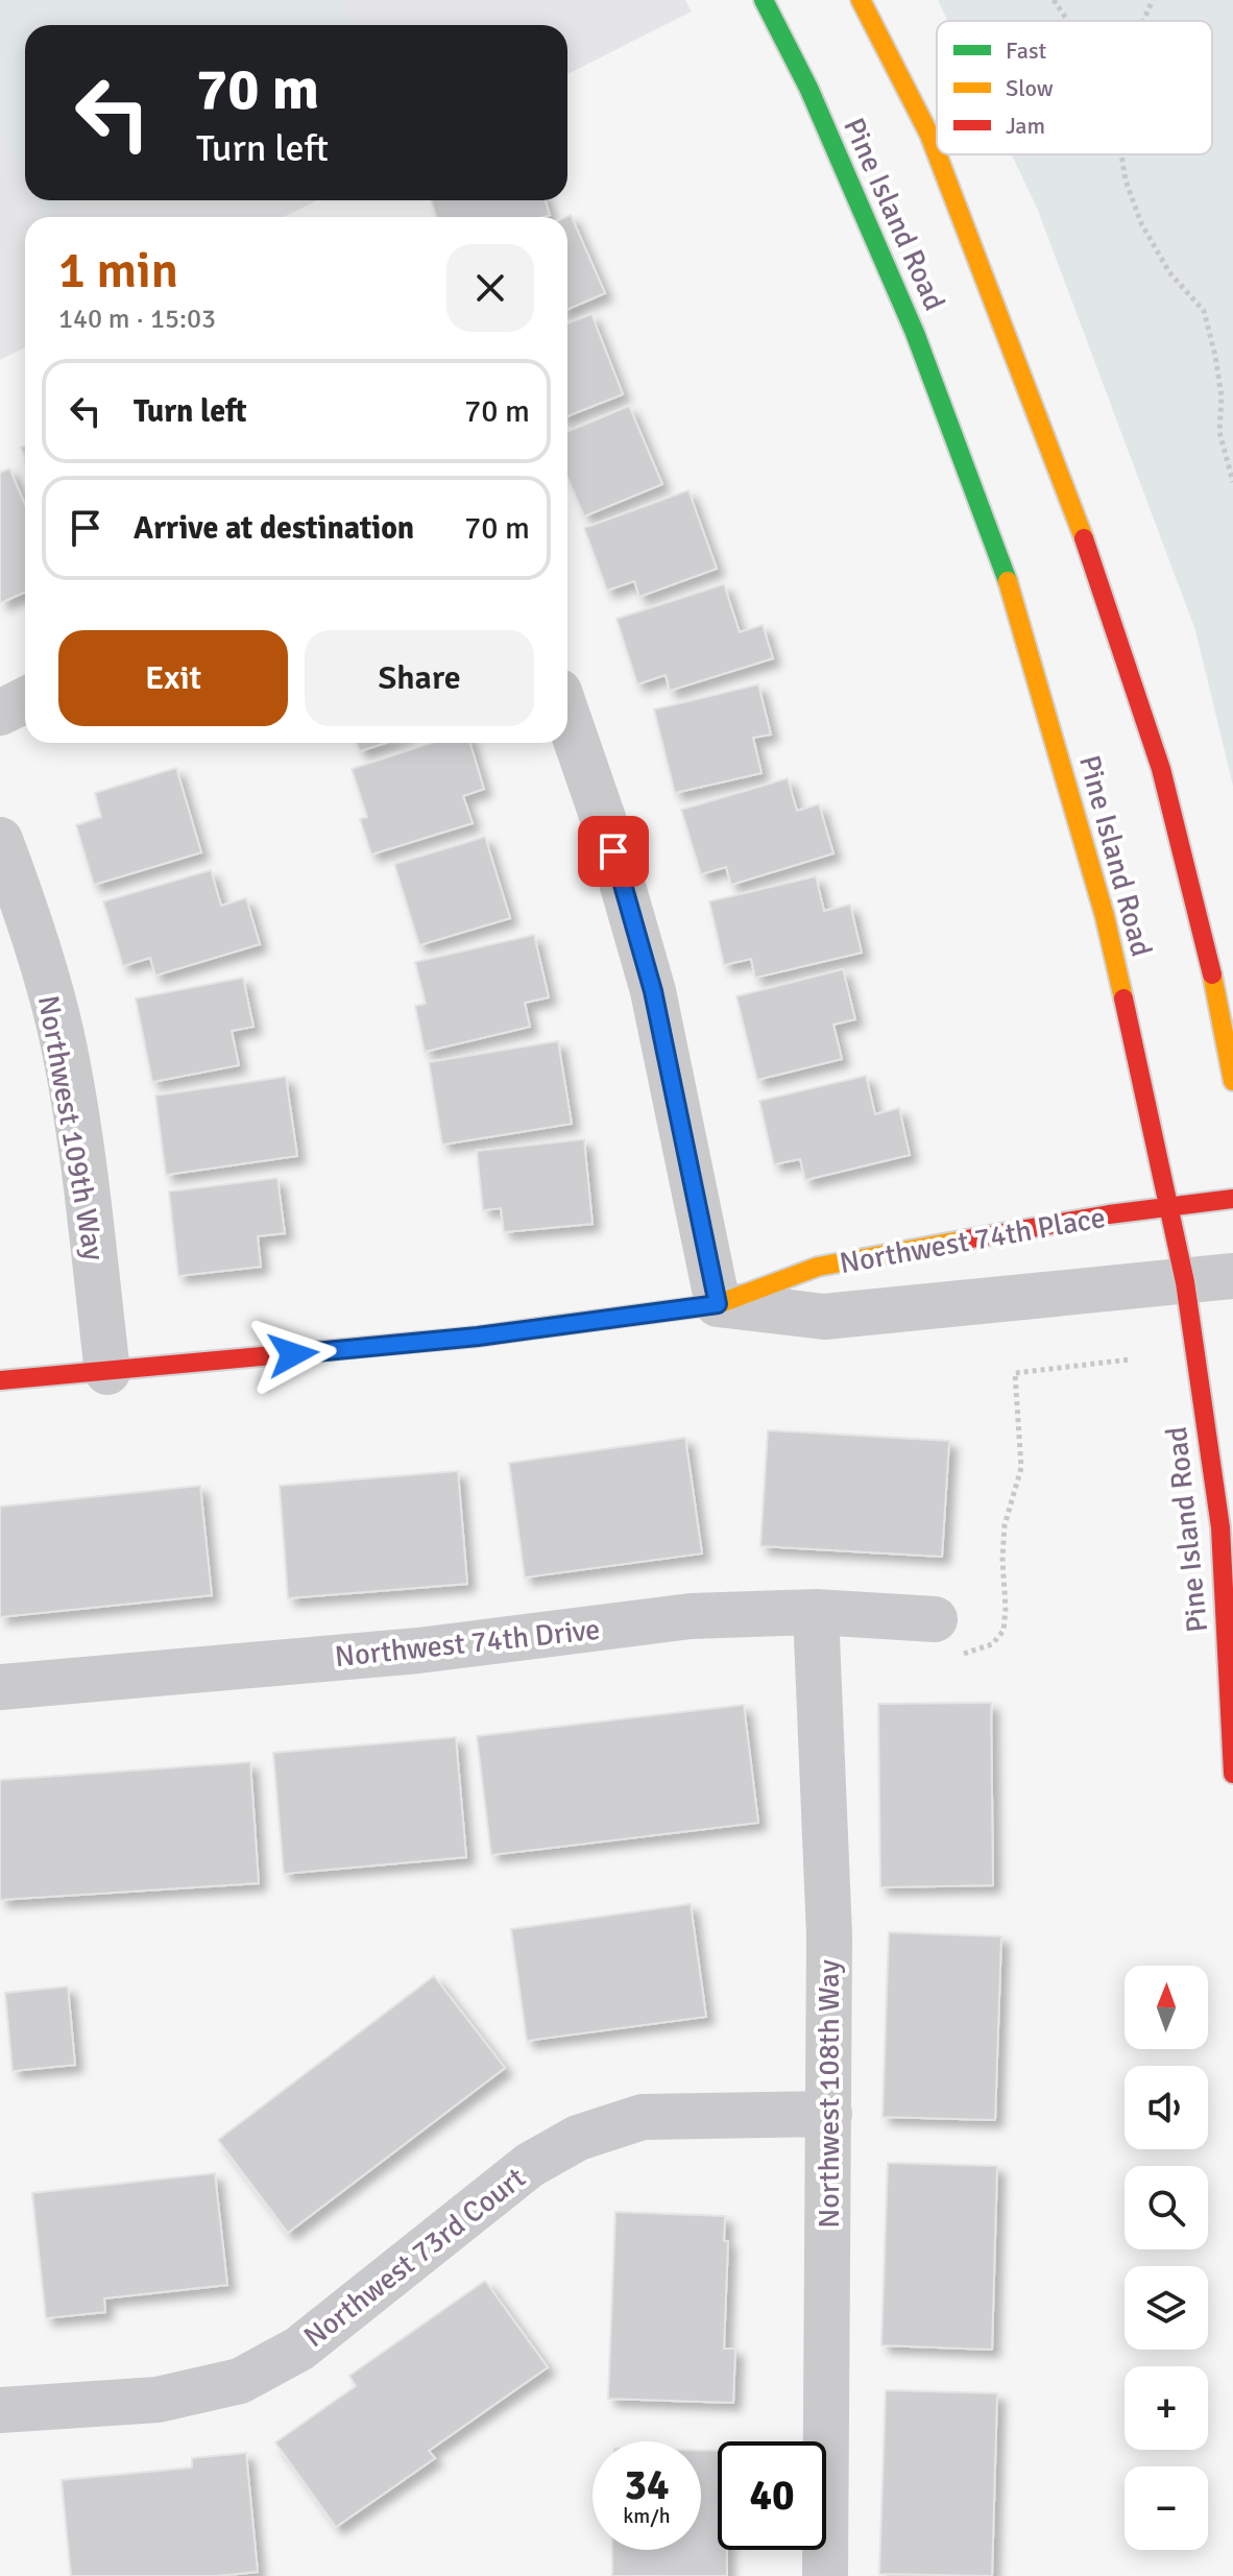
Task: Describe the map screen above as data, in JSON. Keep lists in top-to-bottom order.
{
  "streets": {
    "main road": ["Pine Island Road", "Northwest 74th Place"],
    "street": [
      "Northwest 109th Way",
      "Northwest 74th Drive",
      "Northwest 108th Way",
      "Northwest 73rd Court"
    ]
  },
  "crossings": [
    ["Pine Island Road", "Northwest 74th Place"],
    ["Northwest 109th Way", "Northwest 74th Place"],
    ["Northwest 74th Drive", "Northwest 108th Way"],
    ["Northwest 108th Way", "Northwest 73rd Court"]
  ],
  "legend": ["Fast", "Slow", "Jam"],
  "north": "top",
  "page": {
    "turn": ["70 m", "Turn left"],
    "heading": ["1 min", "140 m · 15:03"],
    "list": [
      {
        "name": "Turn left",
        "value": "70 m"
      },
      {
        "name": "Arrive at destination",
        "value": "70 m"
      }
    ],
    "buttons": ["Exit", "Share"],
    "map_buttons": ["+", "−"],
    "speed": "34 km/h",
    "limit": "40"
  }
}
